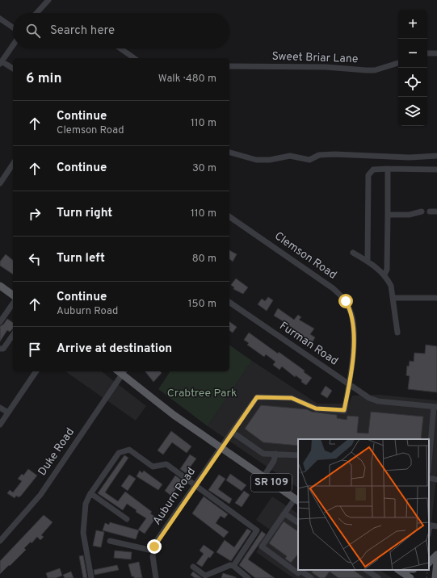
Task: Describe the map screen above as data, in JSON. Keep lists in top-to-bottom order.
{
  "streets": {
    "main road": ["SR 109"],
    "street": [
      "Sweet Briar Lane",
      "Clemson Road",
      "Furman Road",
      "Duke Road",
      "Auburn Road"
    ]
  },
  "crossings": [
    ["Clemson Road", "Furman Road"],
    ["Clemson Road", "Auburn Road"],
    ["Duke Road", "SR 109"],
    ["SR 109", "Auburn Road"]
  ],
  "parks": ["Crabtree Park"],
  "page": {
    "map_buttons": ["+", "−"],
    "search": "Search here",
    "heading": ["6 min", "Walk · 480 m"],
    "list": [
      ["Continue", "Clemson Road", "110 m"],
      ["Continue", "30 m"],
      ["Turn right", "110 m"],
      ["Turn left", "80 m"],
      ["Continue", "Auburn Road", "150 m"],
      "Arrive at destination"
    ]
  }
}
